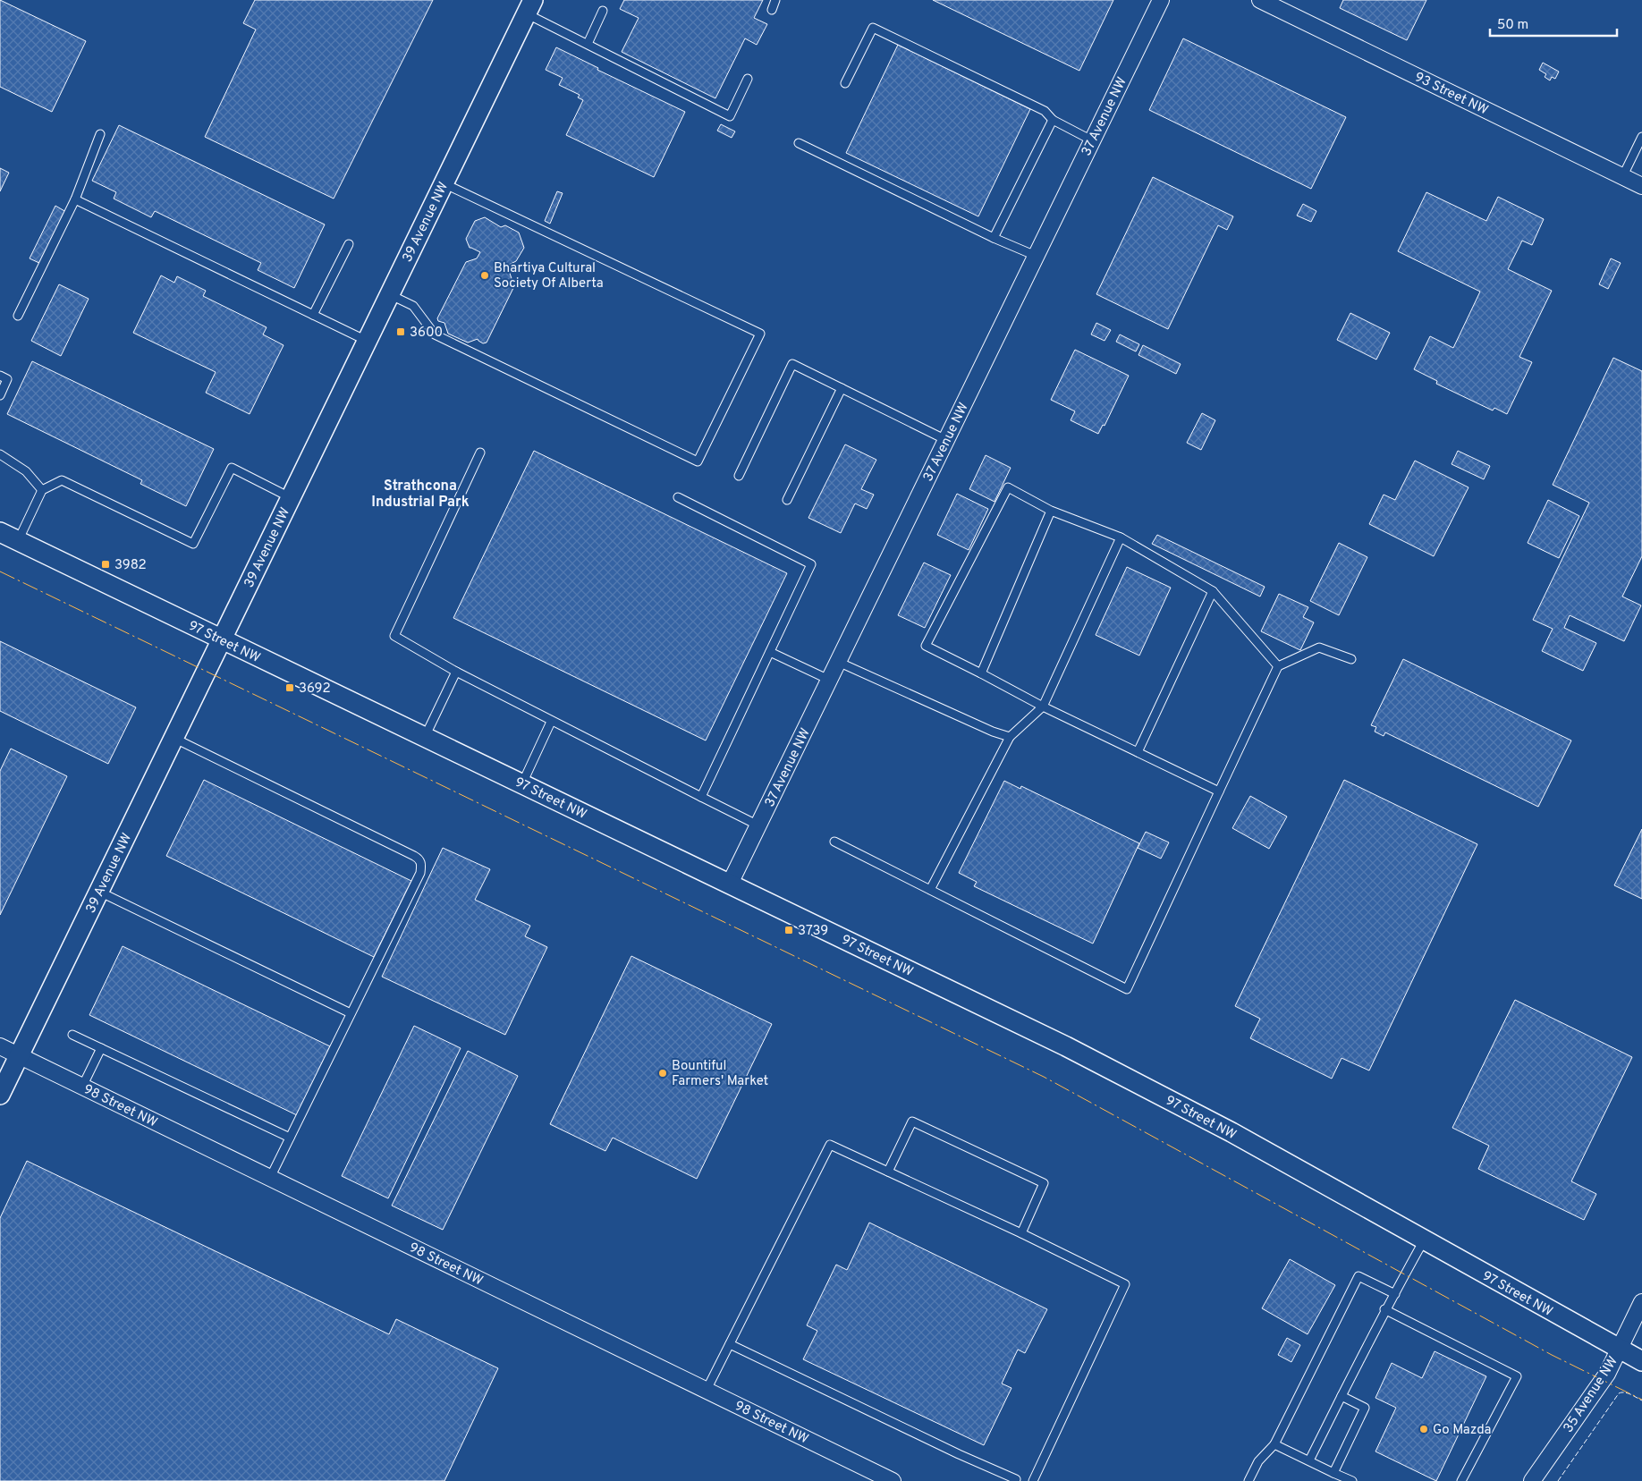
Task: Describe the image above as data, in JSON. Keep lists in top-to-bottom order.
{
  "streets": {
    "street": [
      "93 Street NW",
      "37 Avenue NW",
      "39 Avenue NW",
      "97 Street NW",
      "98 Street NW",
      "35 Avenue NW"
    ]
  },
  "crossings": [
    ["37 Avenue NW", "97 Street NW"],
    ["39 Avenue NW", "97 Street NW"],
    ["39 Avenue NW", "98 Street NW"],
    ["97 Street NW", "35 Avenue NW"]
  ],
  "districts": ["Strathcona Industrial Park"],
  "places": {
    "other": ["Bhartiya Cultural Society Of Alberta", "Bountiful Farmers' Market", "Go Mazda"],
    "transit": [
      "3600",
      "3982",
      "3692",
      "3739"
    ]
  },
  "scale_bar": "50 m"
}
